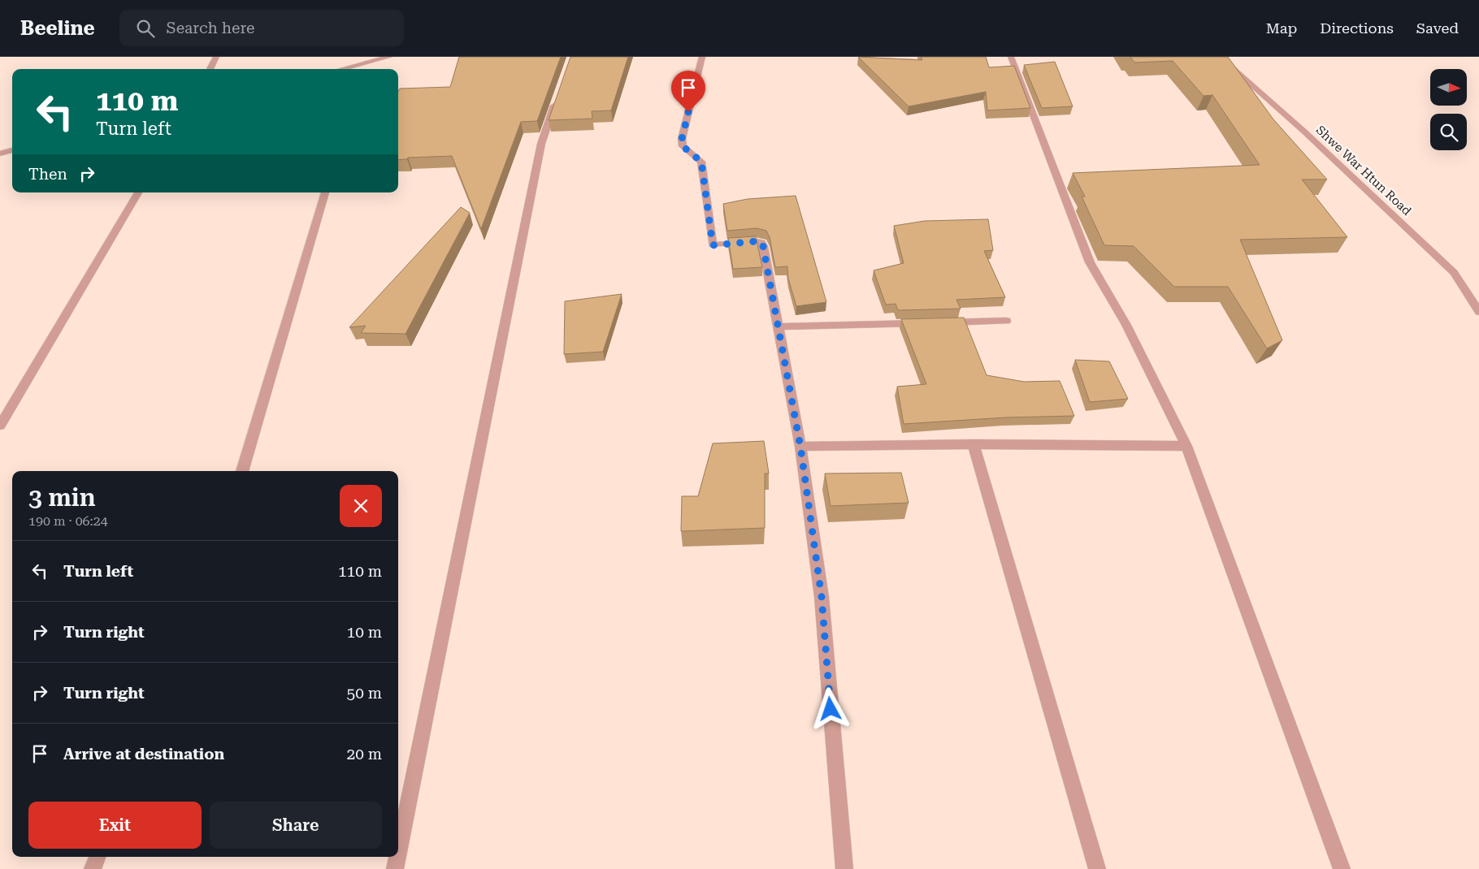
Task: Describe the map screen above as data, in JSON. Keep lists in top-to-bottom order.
{
  "streets": {
    "street": ["Shwe War Htun Road"]
  },
  "north": "right",
  "page": {
    "header": "Beeline",
    "search": "Search here",
    "nav": ["Map", "Directions", "Saved"],
    "turn": ["110 m", "Turn left"],
    "then": "Then",
    "heading": ["3 min", "190 m · 06:24"],
    "list": [
      {
        "name": "Turn left",
        "value": "110 m"
      },
      {
        "name": "Turn right",
        "value": "10 m"
      },
      {
        "name": "Turn right",
        "value": "50 m"
      },
      {
        "name": "Arrive at destination",
        "value": "20 m"
      }
    ],
    "buttons": ["Exit", "Share"]
  }
}
